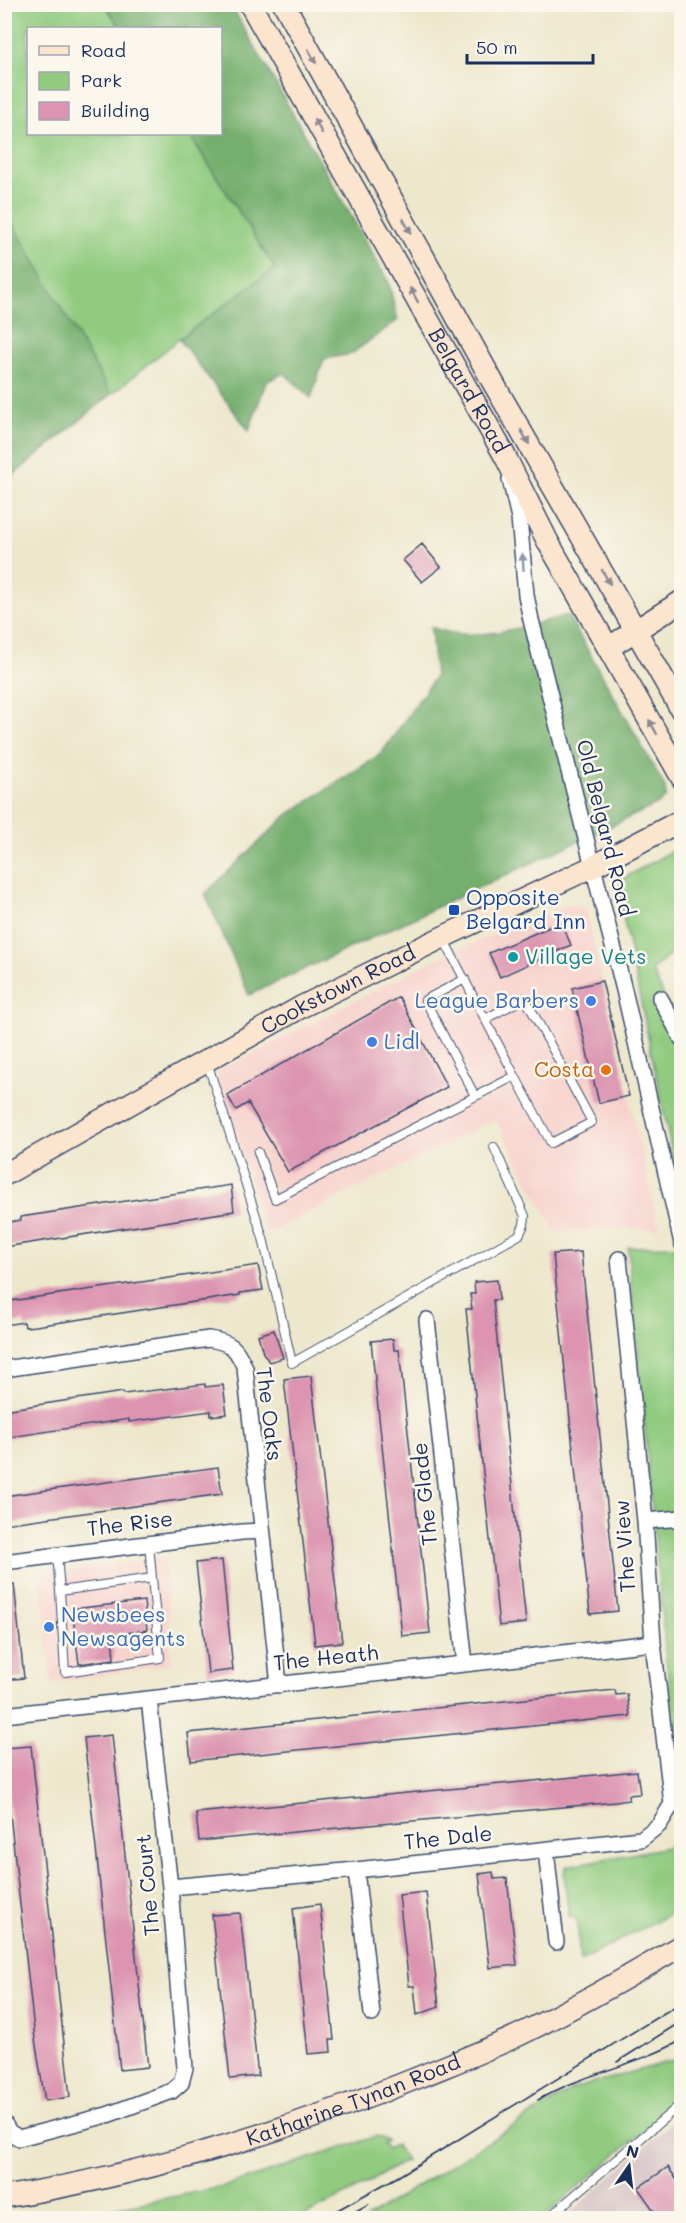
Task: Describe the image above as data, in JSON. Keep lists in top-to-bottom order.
{
  "streets": {
    "main road": ["Belgard Road", "Cookstown Road", "Katharine Tynan Road"],
    "street": [
      "Old Belgard Road",
      "The Oaks",
      "The Glade",
      "The Rise",
      "The View",
      "The Heath",
      "The Dale",
      "The Court"
    ]
  },
  "crossings": [
    ["Belgard Road", "Old Belgard Road"],
    ["Old Belgard Road", "Cookstown Road"],
    ["The Oaks", "The Rise"],
    ["The Oaks", "The Heath"],
    ["The Glade", "The Heath"],
    ["The View", "The Heath"],
    ["The View", "The Dale"],
    ["The Heath", "The Court"],
    ["The Dale", "The Court"]
  ],
  "one_way": ["Old Belgard Road"],
  "places": {
    "transit": ["Opposite Belgard Inn"],
    "other": [
      "Village Vets",
      "League Barbers",
      "Lidl",
      "Costa",
      "Newsbees Newsagents"
    ]
  },
  "legend": ["Road", "Park", "Building"],
  "scale_bar": "50 m",
  "north": "top"
}
